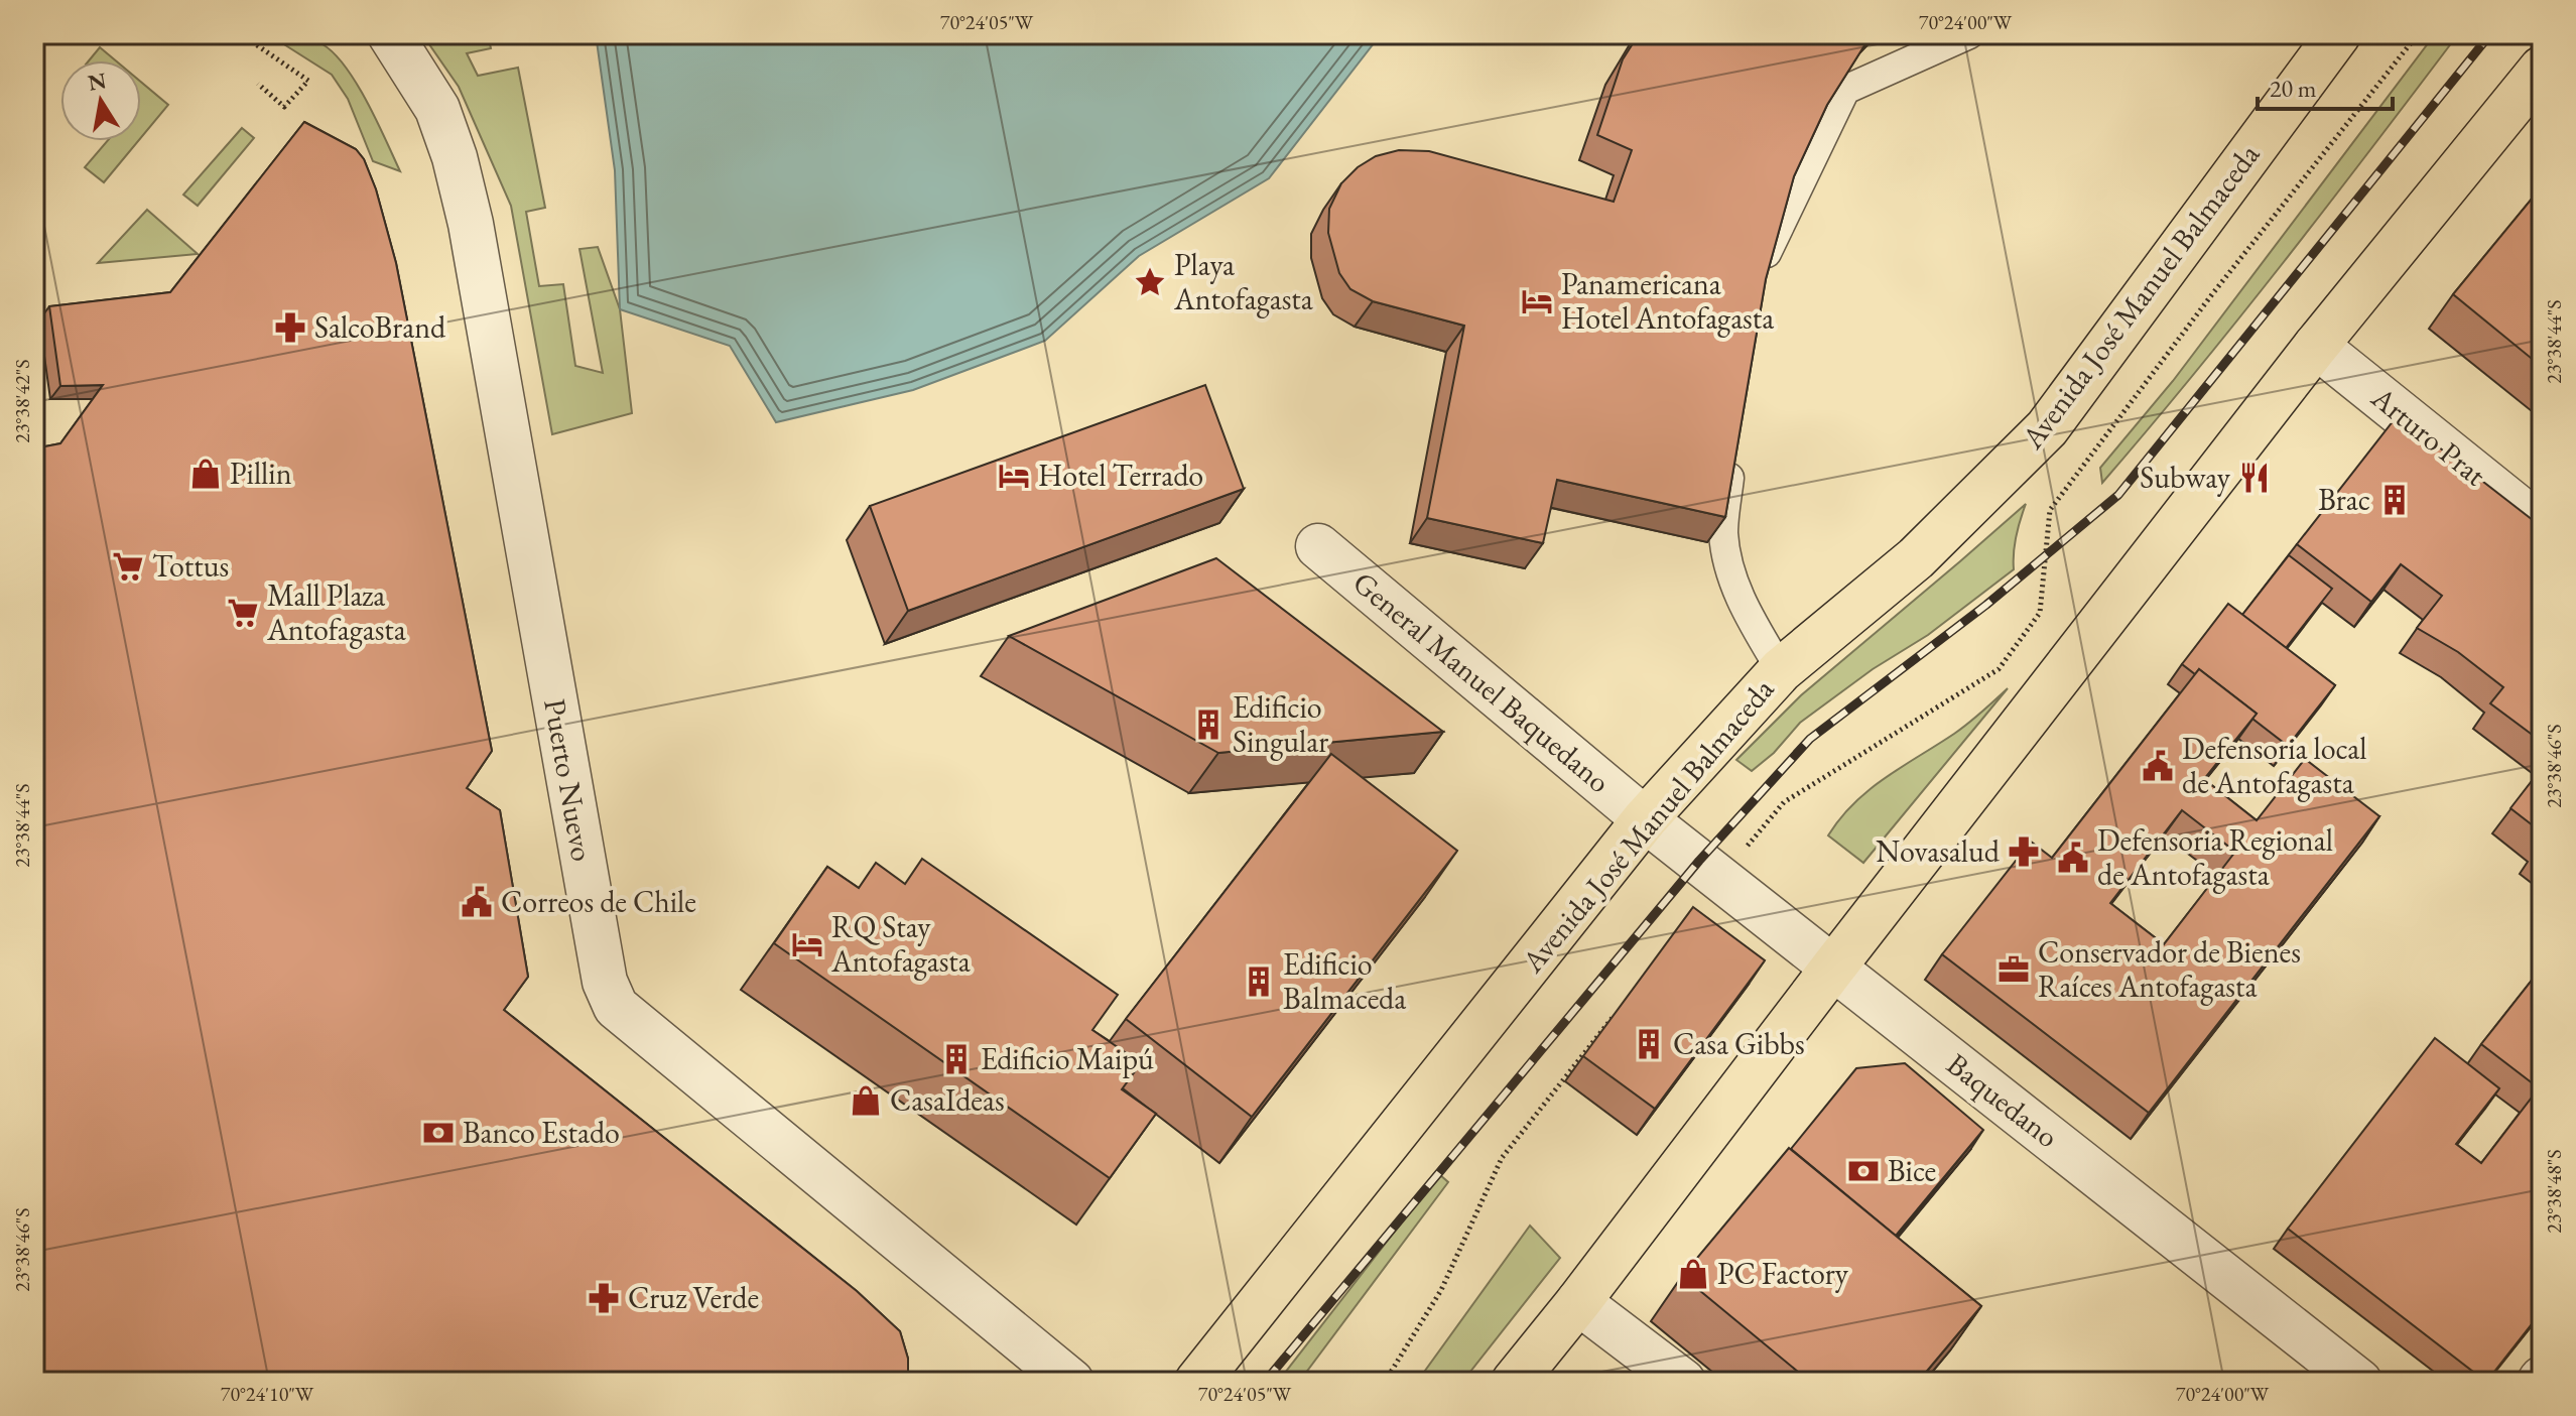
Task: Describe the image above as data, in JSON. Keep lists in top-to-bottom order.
{
  "streets": {
    "highway": ["Avenida José Manuel Balmaceda"],
    "street": [
      "Arturo Prat",
      "General Manuel Baquedano",
      "Puerto Nuevo",
      "Baquedano"
    ]
  },
  "crossings": [
    ["Avenida José Manuel Balmaceda", "General Manuel Baquedano"],
    ["Avenida José Manuel Balmaceda", "Baquedano"],
    ["General Manuel Baquedano", "Baquedano"]
  ],
  "places": {
    "place": ["Playa Antofagasta"],
    "hotel": ["Panamericana Hotel Antofagasta", "Hotel Terrado", "RQ Stay Antofagasta"],
    "pharmacy": ["SalcoBrand", "Novasalud", "Cruz Verde"],
    "shop": ["Pillin", "CasaIdeas", "PC Factory"],
    "restaurant": ["Subway"],
    "building": [
      "Brac",
      "Edificio Singular",
      "Edificio Balmaceda",
      "Casa Gibbs",
      "Edificio Maipú"
    ],
    "supermarket": ["Tottus", "Mall Plaza Antofagasta"],
    "public building": ["Defensoria local de Antofagasta", "Defensoria Regional de Antofagasta", "Correos de Chile"],
    "office": ["Conservador de Bienes Raíces Antofagasta"],
    "bank": ["Banco Estado", "Bice"]
  },
  "scale_bar": "20 m",
  "north": "top",
  "coordinates": [
    "70°24'05\"W",
    "70°24'00\"W",
    "23°38'44\"S",
    "23°38'42\"S",
    "23°38'46\"S",
    "23°38'48\"S",
    "70°24'10\"W"
  ]
}
